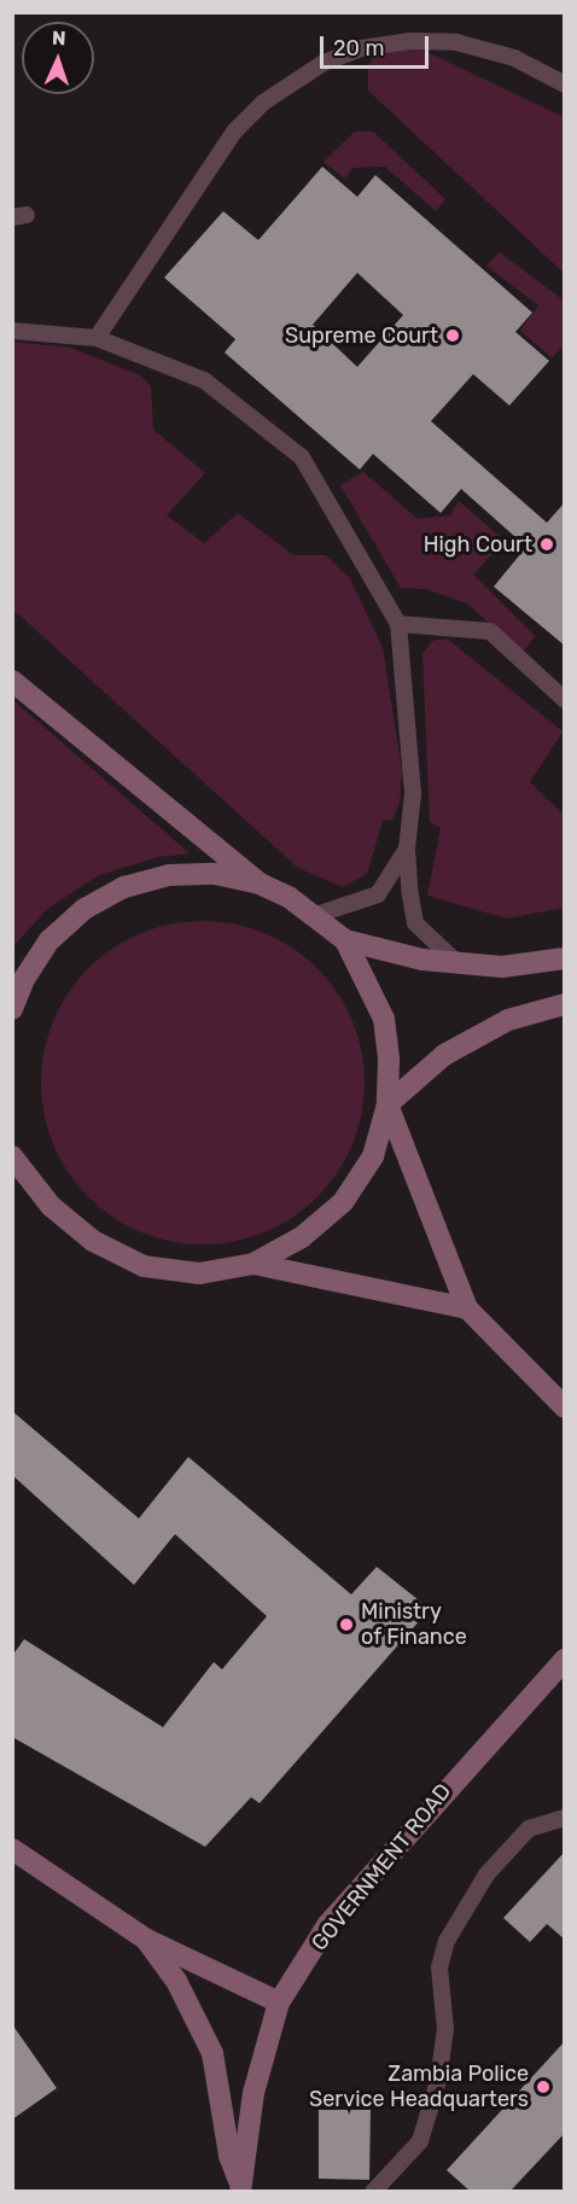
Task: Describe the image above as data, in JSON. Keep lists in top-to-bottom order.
{
  "streets": {
    "main road": ["GOVERNMENT ROAD"]
  },
  "places": [
    "Supreme Court",
    "High Court",
    "Ministry of Finance",
    "Zambia Police Service Headquarters"
  ],
  "scale_bar": "20 m",
  "north": "top"
}
